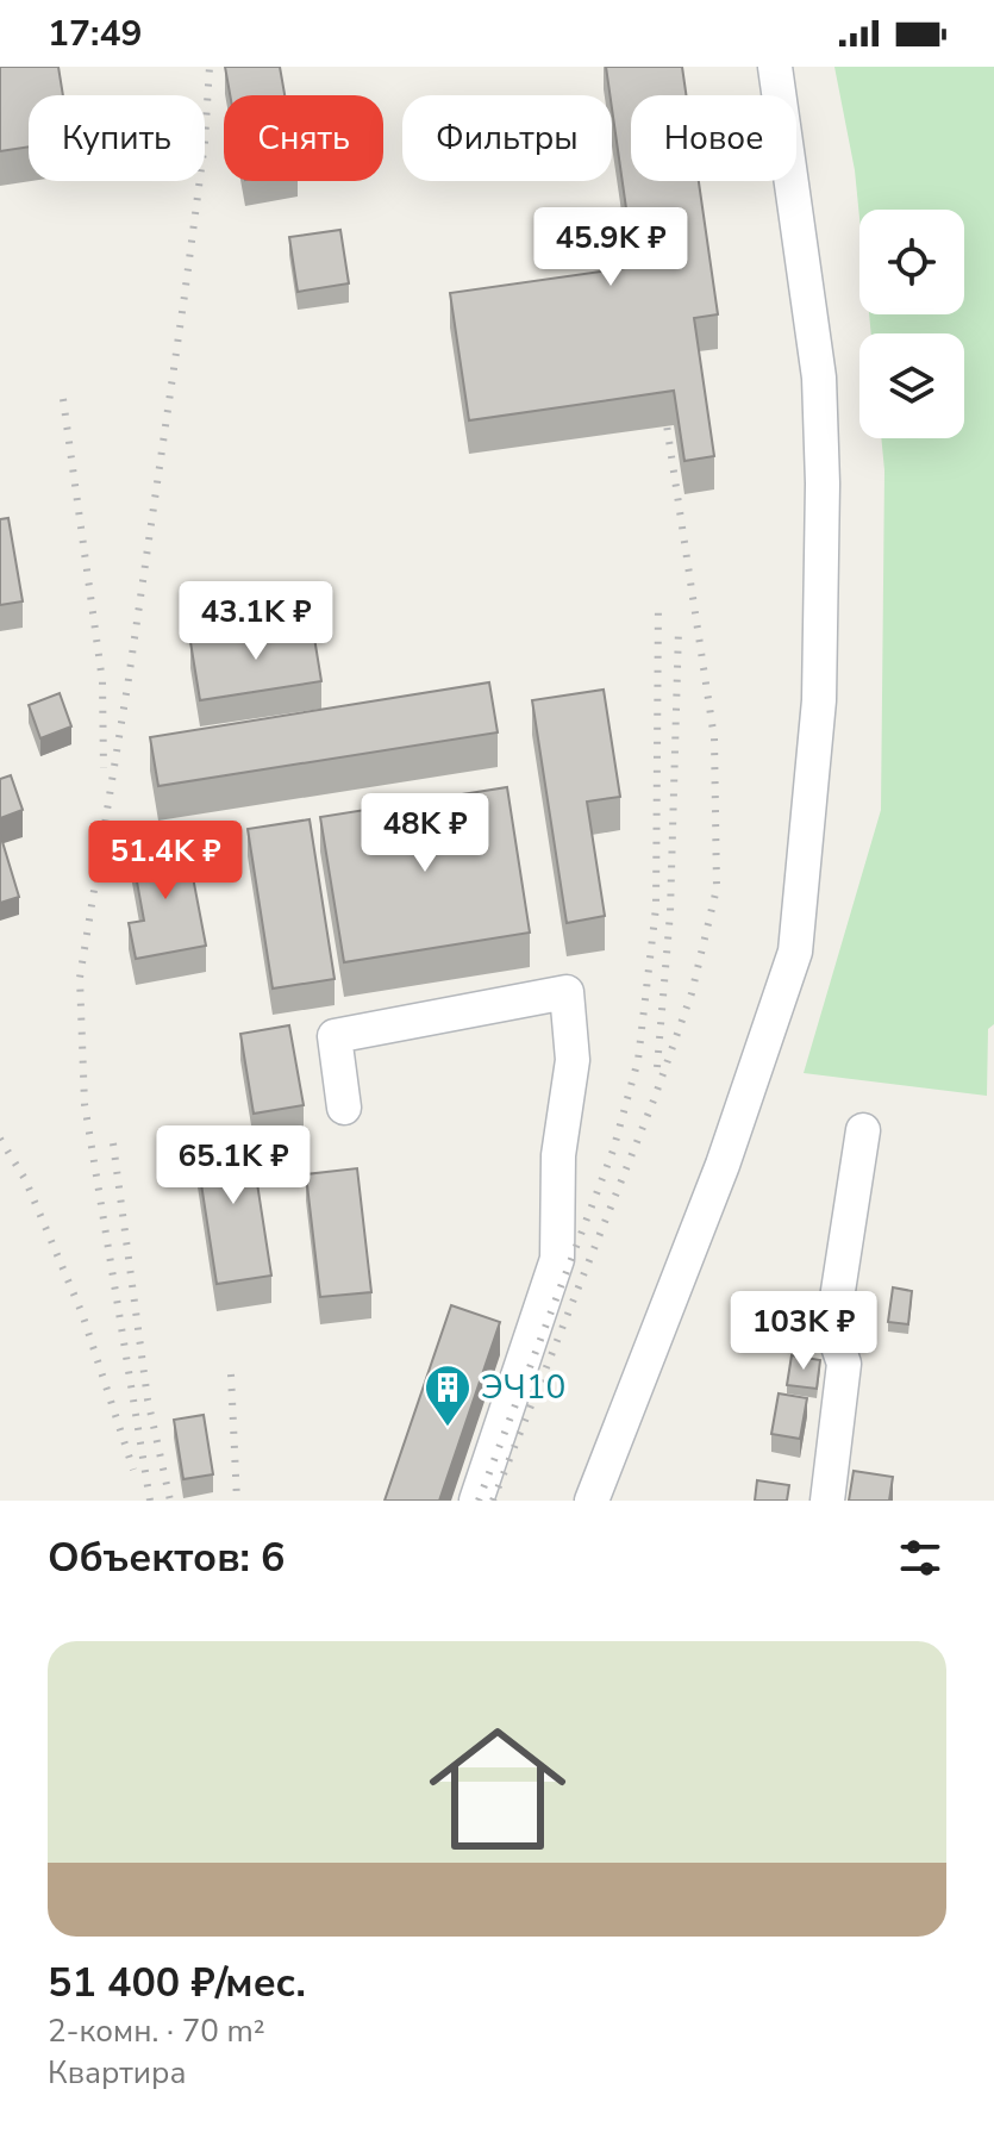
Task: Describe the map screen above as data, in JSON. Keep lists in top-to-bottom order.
{
  "places": {
    "building": ["ЭЧ10"]
  },
  "page": {
    "status": "17:49",
    "chip": [
      "Купить",
      "Снять",
      "Фильтры",
      "Новое"
    ],
    "price": [
      "45.9K ₽",
      "43.1K ₽",
      "48K ₽",
      "51.4K ₽",
      "65.1K ₽",
      "103K ₽"
    ],
    "heading": "Объектов: 6",
    "list": [
      {
        "name": "51 400 ₽/мес.",
        "note": "2-комн. · 70 m² · Квартира"
      }
    ]
  }
}
